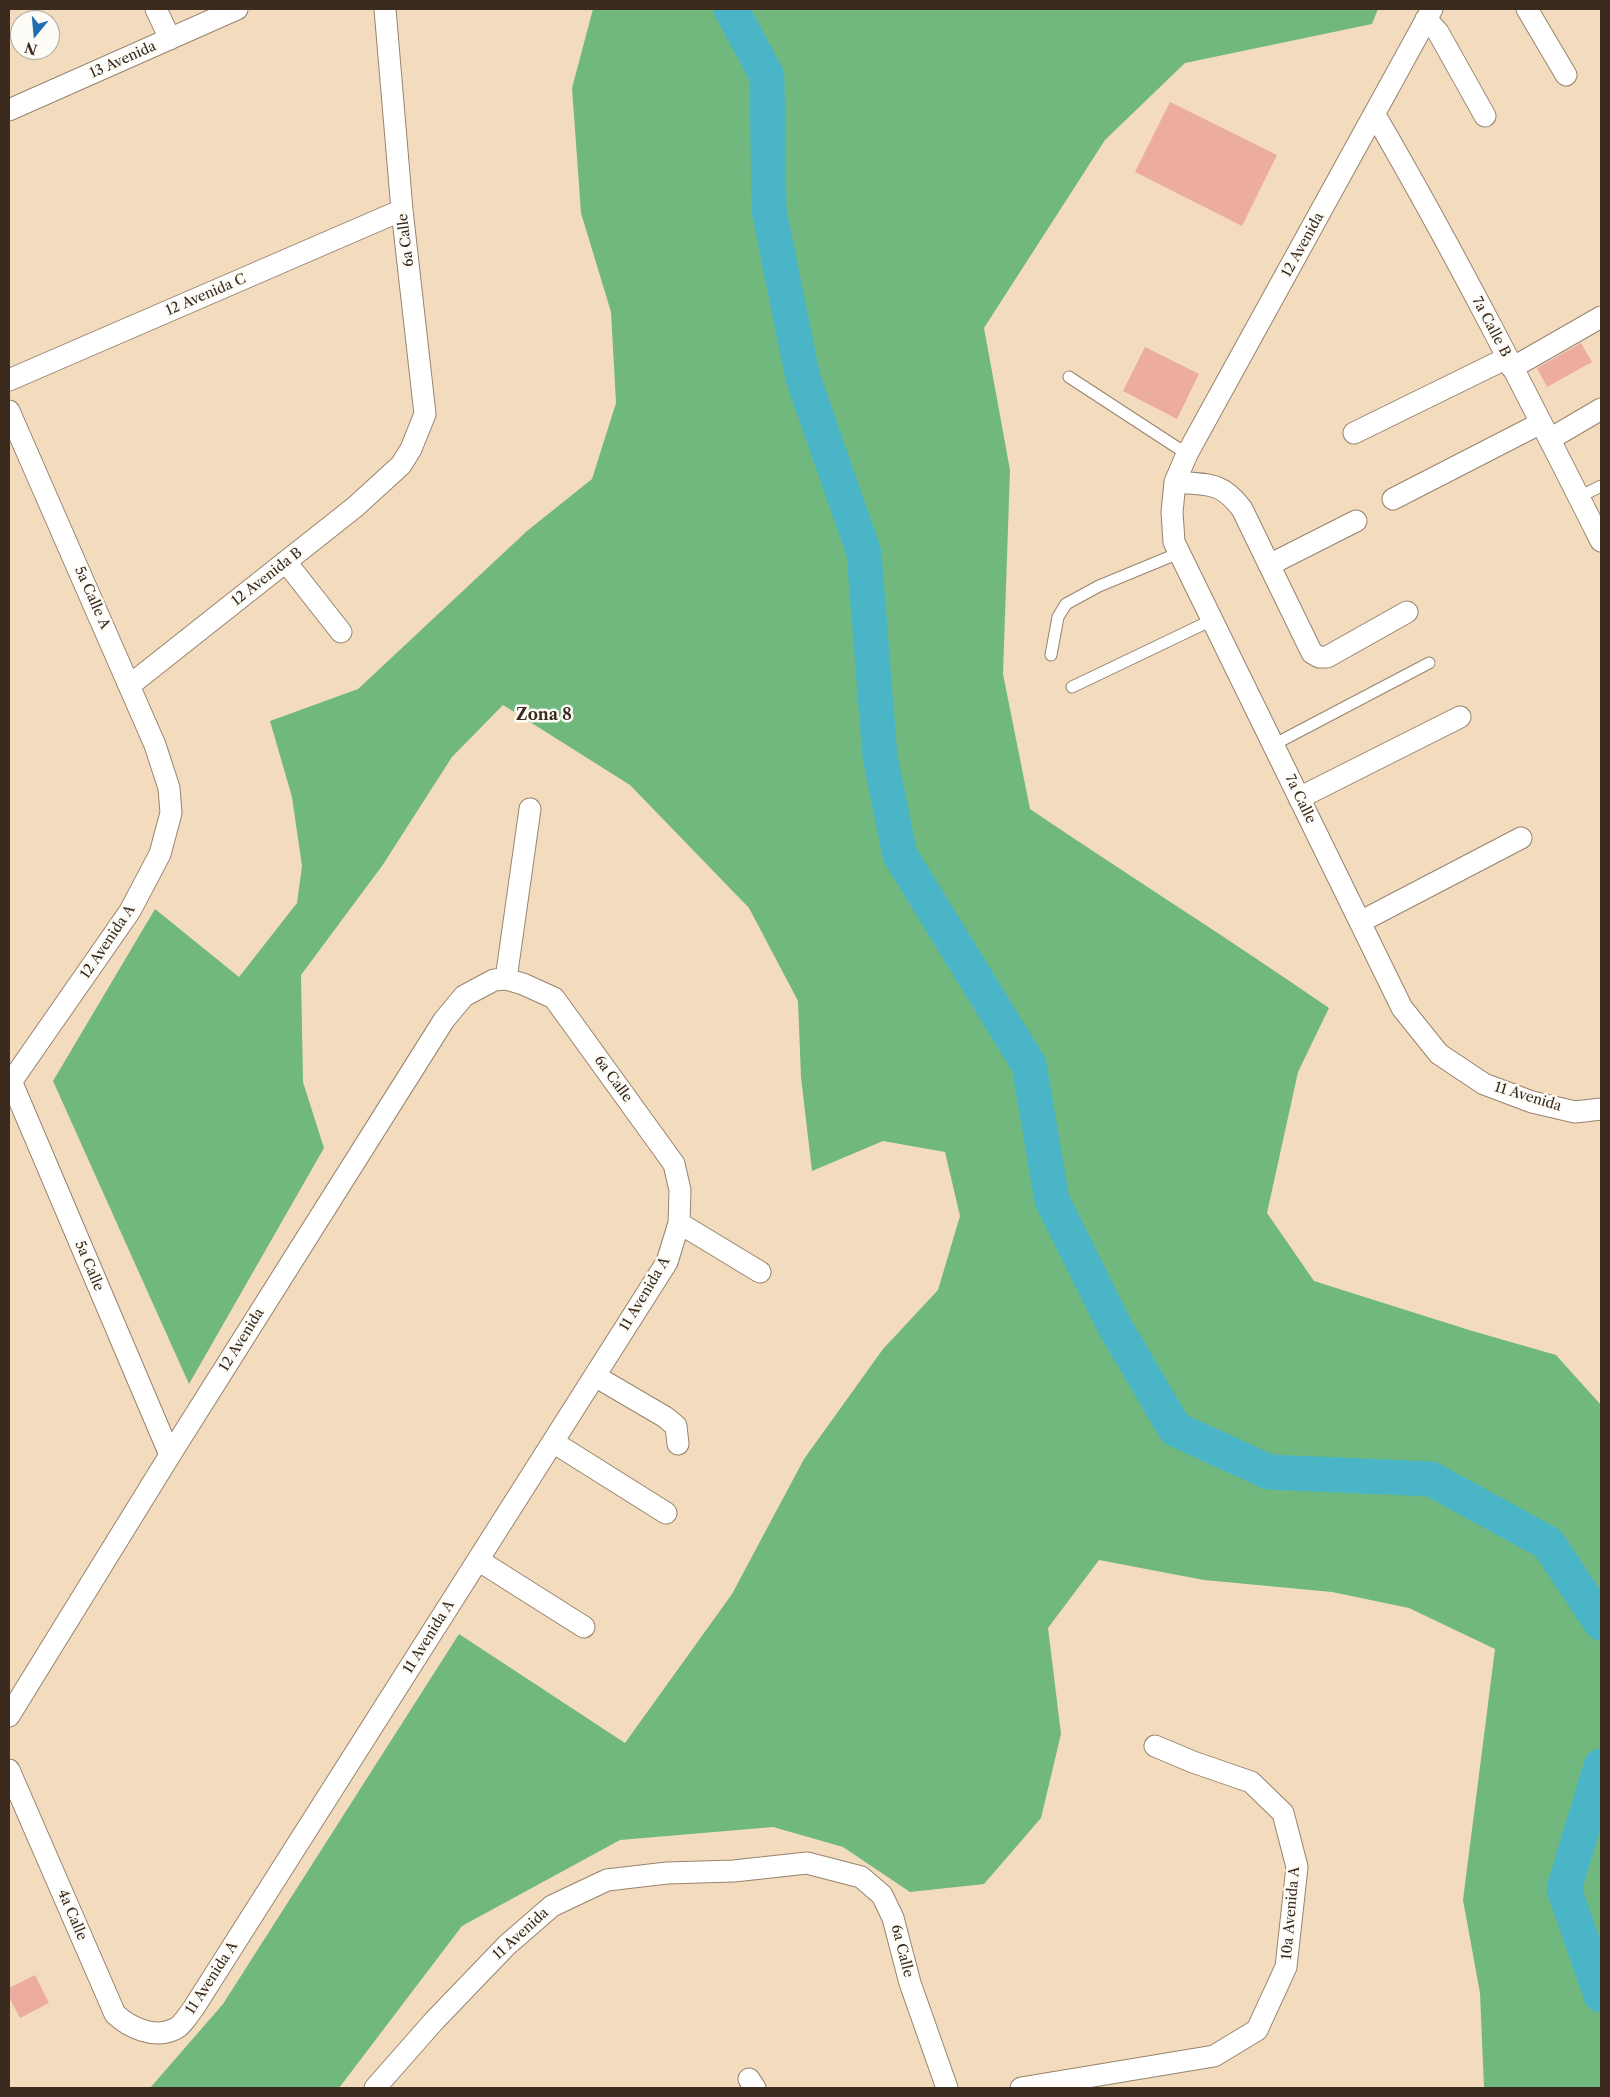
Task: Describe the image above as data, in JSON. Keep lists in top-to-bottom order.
{
  "streets": {
    "street": [
      "13 Avenida",
      "6a Calle",
      "12 Avenida",
      "12 Avenida C",
      "7a Calle B",
      "12 Avenida B",
      "5a Calle A",
      "7a Calle",
      "12 Avenida A",
      "11 Avenida",
      "5a Calle",
      "11 Avenida A",
      "10a Avenida A",
      "4a Calle"
    ]
  },
  "crossings": [
    ["6a Calle", "12 Avenida"],
    ["6a Calle", "12 Avenida C"],
    ["6a Calle", "12 Avenida B"],
    ["6a Calle", "11 Avenida"],
    ["6a Calle", "11 Avenida A"],
    ["12 Avenida", "7a Calle B"],
    ["12 Avenida", "7a Calle"],
    ["12 Avenida", "5a Calle"],
    ["12 Avenida B", "5a Calle A"],
    ["5a Calle A", "12 Avenida A"],
    ["7a Calle", "11 Avenida"],
    ["12 Avenida A", "5a Calle"],
    ["11 Avenida A", "4a Calle"]
  ],
  "districts": ["Zona 8"],
  "north": "bottom"
}
